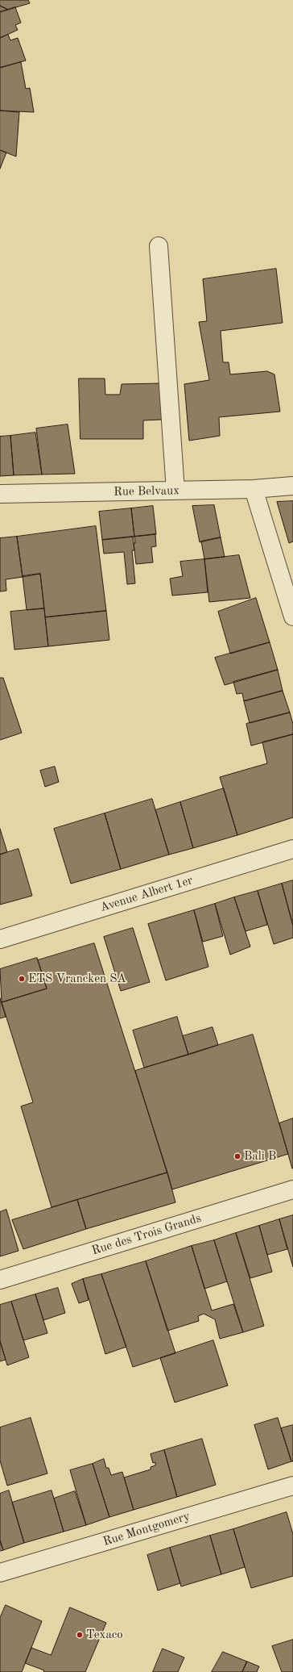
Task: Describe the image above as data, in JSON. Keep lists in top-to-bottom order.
{
  "streets": {
    "street": [
      "Rue Belvaux",
      "Avenue Albert 1er",
      "Rue des Trois Grands",
      "Rue Montgomery"
    ]
  },
  "places": ["ETS Vrancken SA", "Bali B", "Texaco"]
}
